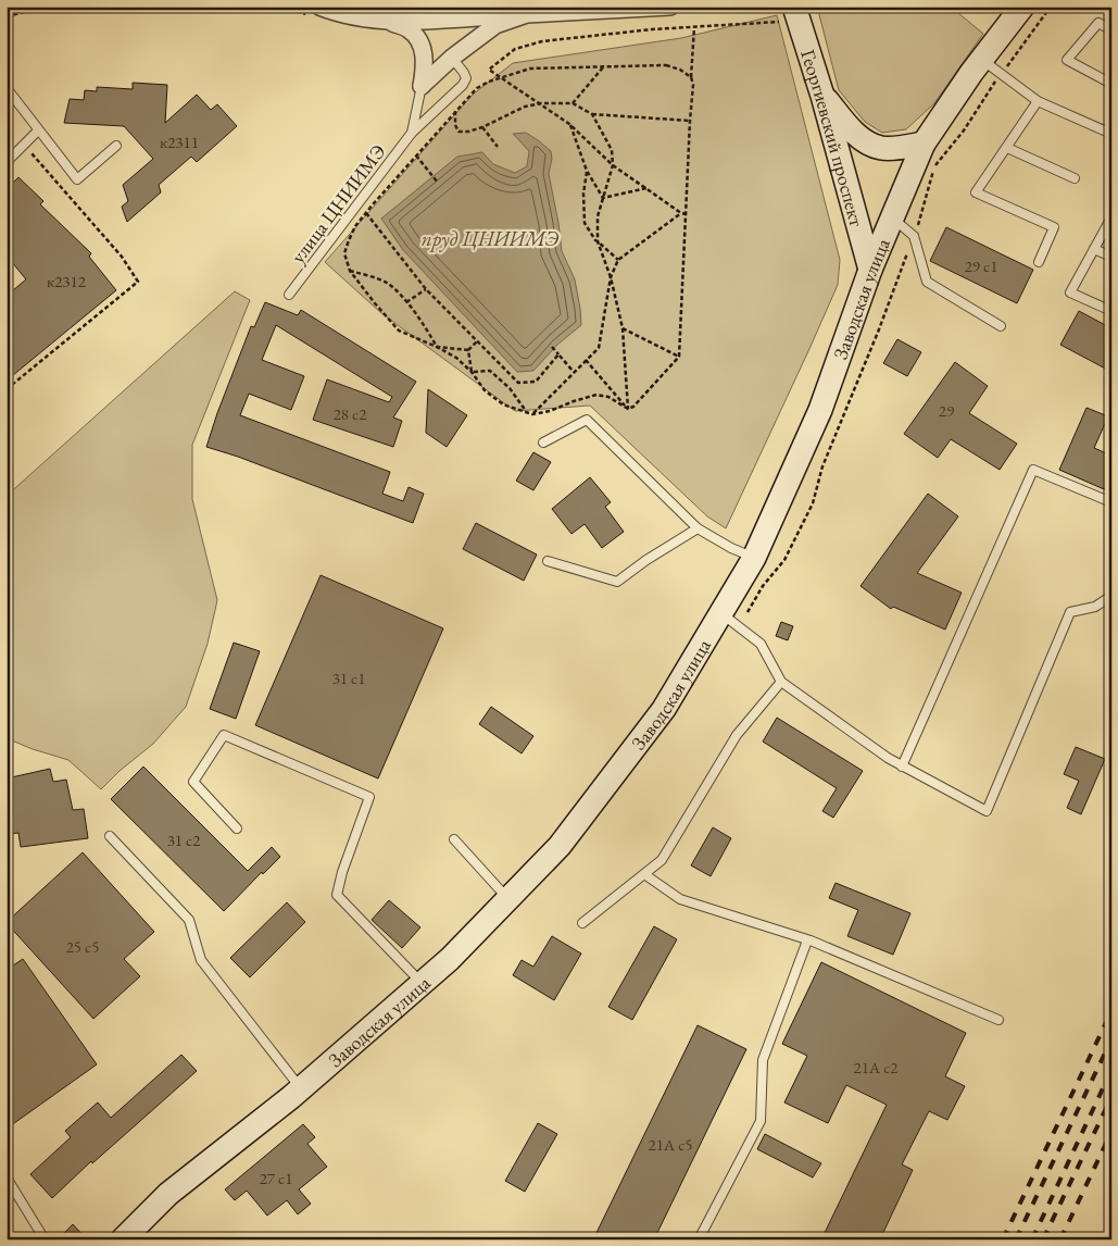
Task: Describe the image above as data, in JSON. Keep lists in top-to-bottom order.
{
  "streets": {
    "street": ["Георгиевский проспект", "Заводская улица"],
    "lane": ["улица ЦНИИМЭ"]
  },
  "crossings": [
    ["Георгиевский проспект", "Заводская улица"]
  ],
  "water": ["пруд ЦНИИМЭ"],
  "house_numbers": [
    "к2311",
    "29 с1",
    "к2312",
    "29",
    "28 с2",
    "31 с1",
    "31 с2",
    "25 с5",
    "21А с2",
    "21А с5",
    "27 с1"
  ]
}
